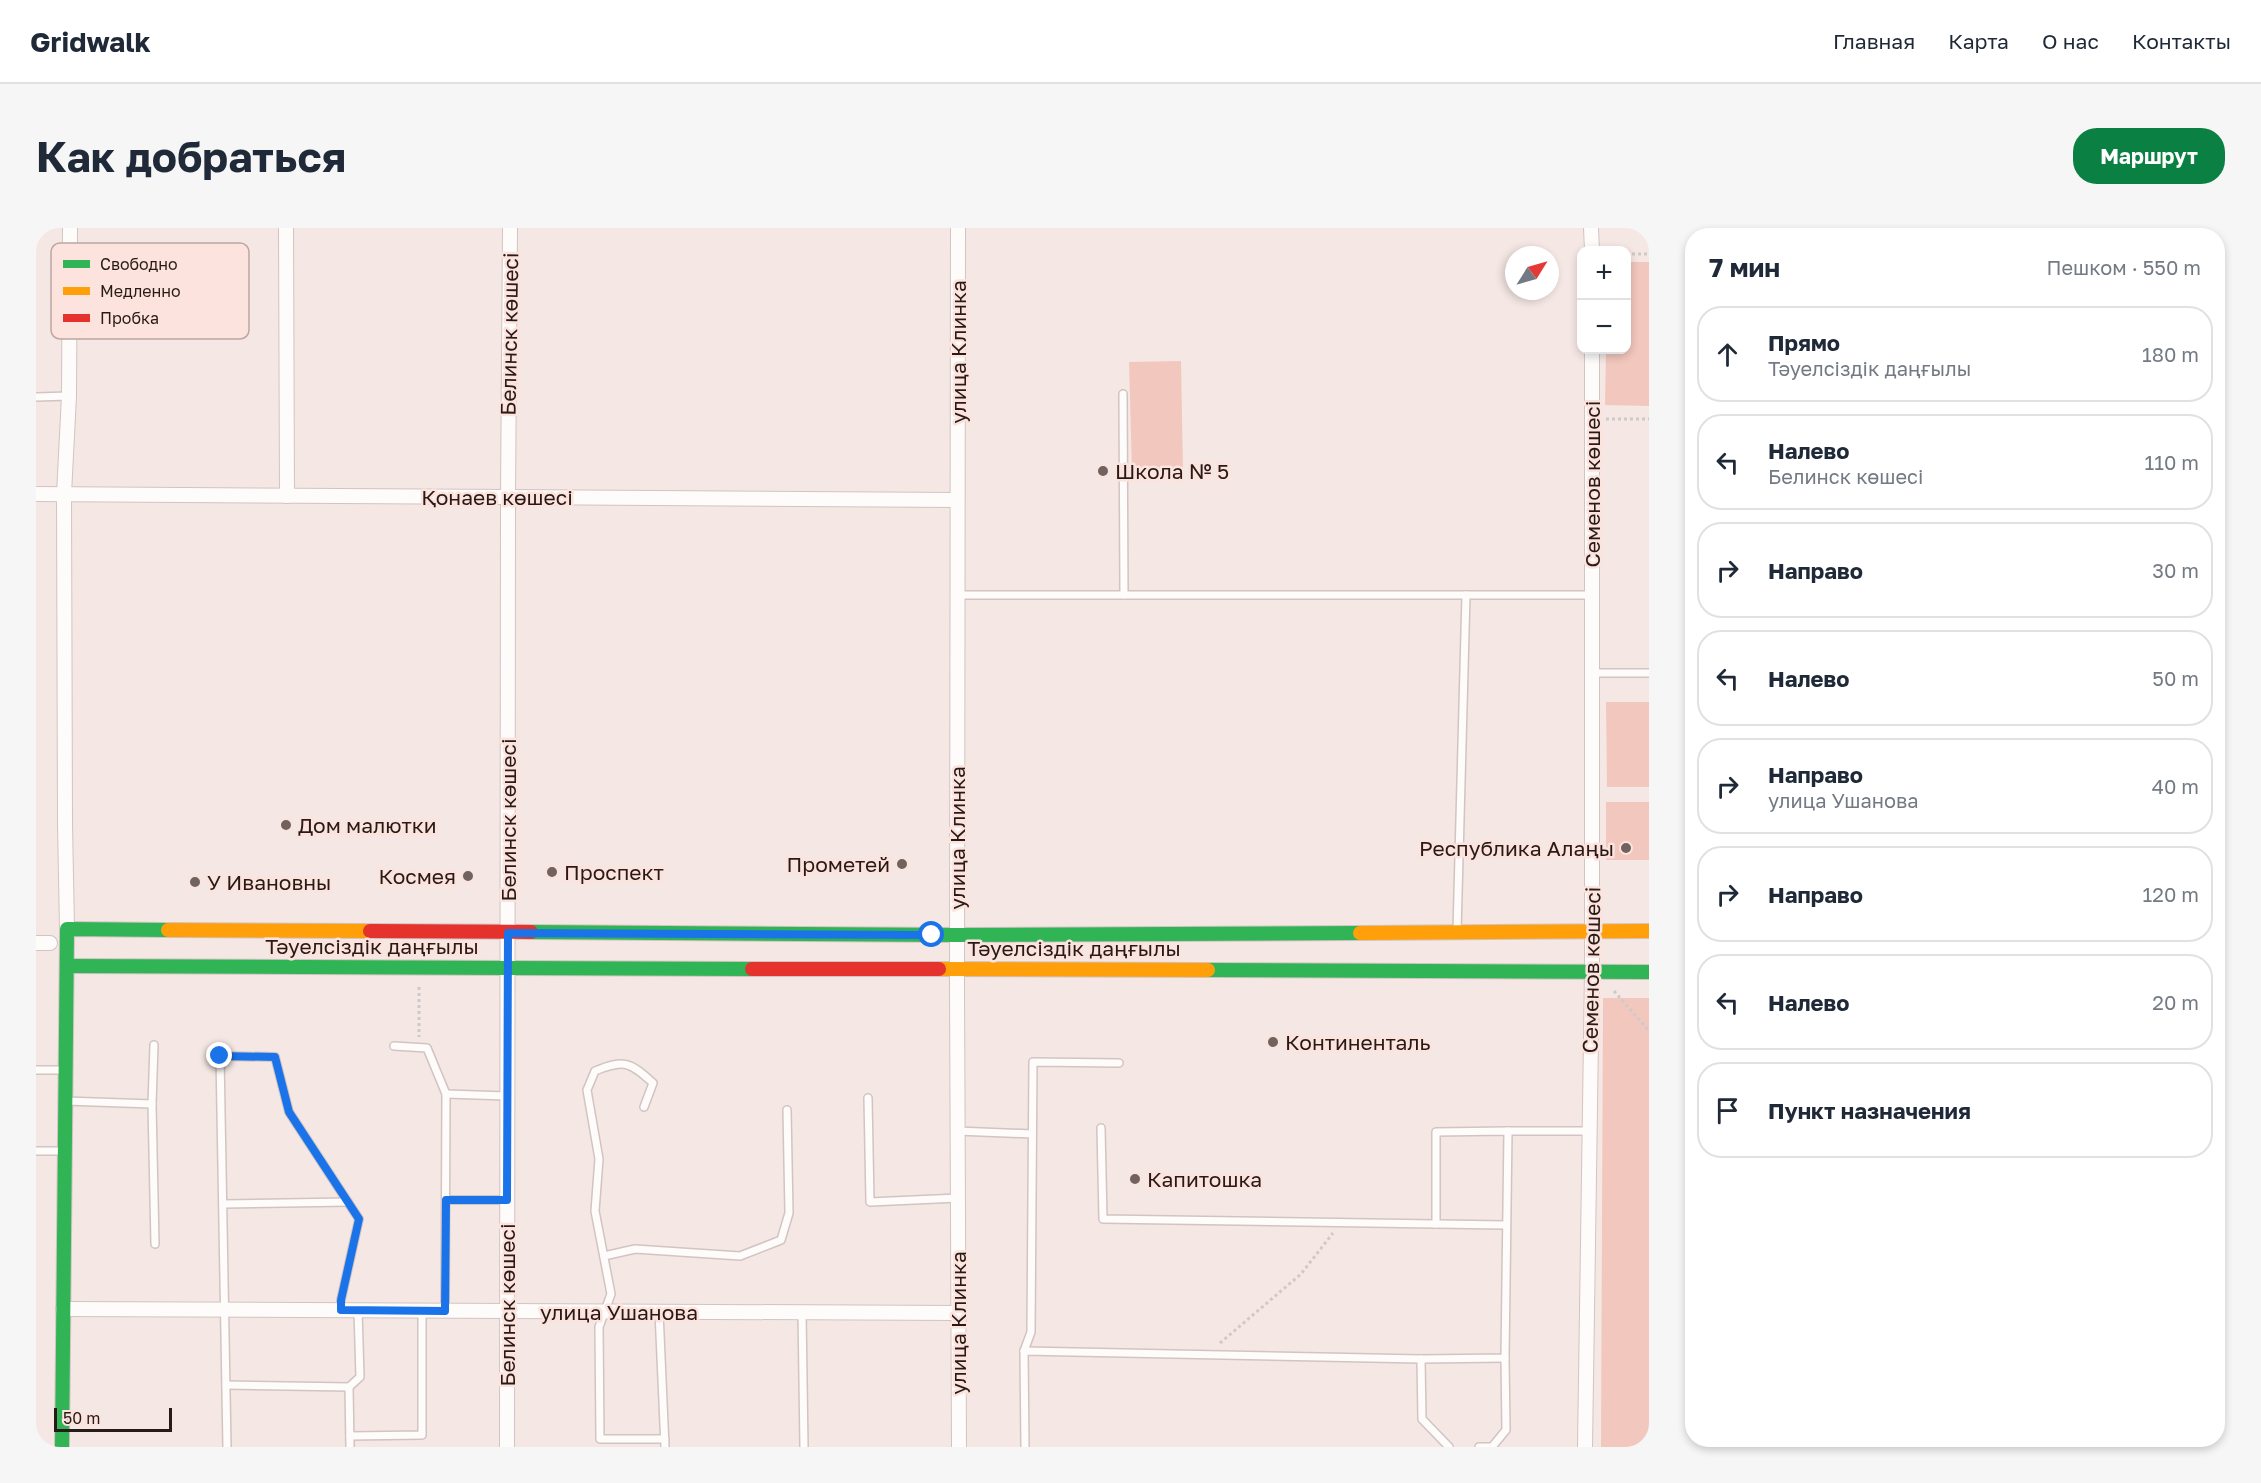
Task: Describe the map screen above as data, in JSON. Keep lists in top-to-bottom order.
{
  "streets": {
    "street": [
      "Белинск көшесі",
      "улица Клинка",
      "Семенов көшесі",
      "Қонаев көшесі",
      "Тәуелсіздік даңғылы",
      "улица Ушанова"
    ]
  },
  "crossings": [
    ["Белинск көшесі", "Қонаев көшесі"],
    ["Белинск көшесі", "Тәуелсіздік даңғылы"],
    ["Белинск көшесі", "улица Ушанова"],
    ["улица Клинка", "Қонаев көшесі"],
    ["улица Клинка", "Тәуелсіздік даңғылы"],
    ["улица Клинка", "улица Ушанова"],
    ["Семенов көшесі", "Тәуелсіздік даңғылы"]
  ],
  "places": [
    "Школа № 5",
    "Дом малютки",
    "Республика Алаңы",
    "Прометей",
    "Проспект",
    "Космея",
    "У Ивановны",
    "Континенталь",
    "Капитошка"
  ],
  "legend": ["Свободно", "Медленно", "Пробка"],
  "scale_bar": "50 m",
  "north": "top right",
  "page": {
    "header": "Gridwalk",
    "nav": [
      "Главная",
      "Карта",
      "О нас",
      "Контакты"
    ],
    "buttons": "Маршрут",
    "title": "Как добраться",
    "heading": ["7 мин", "Пешком · 550 m"],
    "map_buttons": ["+", "−"],
    "list": [
      ["Прямо", "Тәуелсіздік даңғылы", "180 m"],
      ["Налево", "Белинск көшесі", "110 m"],
      ["Направо", "30 m"],
      ["Налево", "50 m"],
      ["Направо", "улица Ушанова", "40 m"],
      ["Направо", "120 m"],
      ["Налево", "20 m"],
      "Пункт назначения"
    ],
    "scale": "50 m"
  }
}
